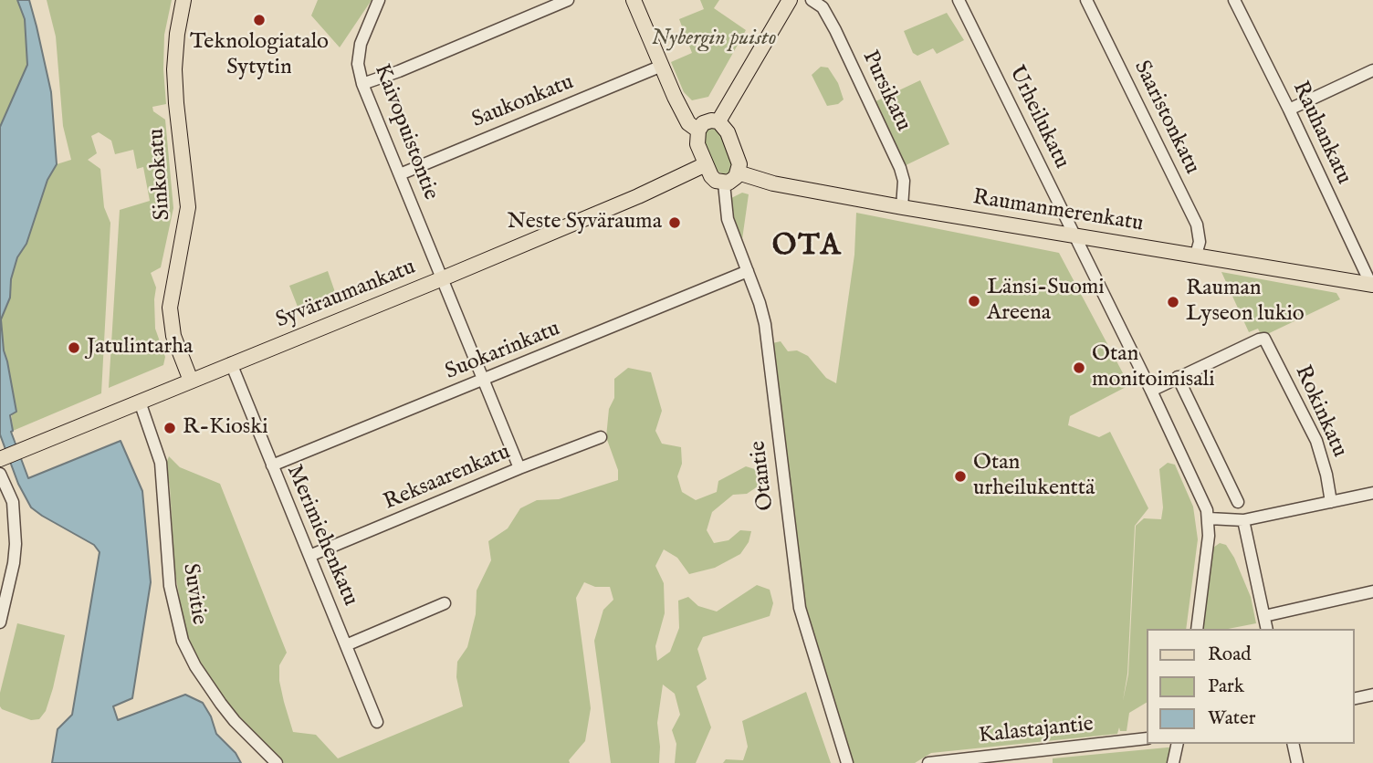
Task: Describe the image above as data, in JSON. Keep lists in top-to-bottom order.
{
  "streets": {
    "main road": ["Sinkokatu", "Raumanmerenkatu", "Syväraumankatu"],
    "street": [
      "Pursikatu",
      "Saukonkatu",
      "Urheilukatu",
      "Saaristonkatu",
      "Kaivopuistontie",
      "Rauhankatu",
      "Suokarinkatu",
      "Rokinkatu",
      "Otantie",
      "Reksaarenkatu",
      "Merimiehenkatu",
      "Suvitie",
      "Kalastajantie"
    ]
  },
  "crossings": [
    ["Pursikatu", "Raumanmerenkatu"],
    ["Saukonkatu", "Kaivopuistontie"],
    ["Urheilukatu", "Raumanmerenkatu"],
    ["Saaristonkatu", "Raumanmerenkatu"],
    ["Kaivopuistontie", "Syväraumankatu"],
    ["Kaivopuistontie", "Suokarinkatu"],
    ["Kaivopuistontie", "Reksaarenkatu"],
    ["Rauhankatu", "Raumanmerenkatu"],
    ["Sinkokatu", "Syväraumankatu"],
    ["Syväraumankatu", "Merimiehenkatu"],
    ["Syväraumankatu", "Suvitie"],
    ["Suokarinkatu", "Otantie"],
    ["Suokarinkatu", "Merimiehenkatu"],
    ["Reksaarenkatu", "Merimiehenkatu"]
  ],
  "districts": ["OTA"],
  "parks": ["Nybergin puisto"],
  "places": [
    "Teknologiatalo Sytytin",
    "Neste Syvärauma",
    "Länsi-Suomi Areena",
    "Rauman Lyseon lukio",
    "Jatulintarha",
    "Otan monitoimisali",
    "R-Kioski",
    "Otan urheilukenttä"
  ],
  "legend": ["Road", "Park", "Water"]
}
